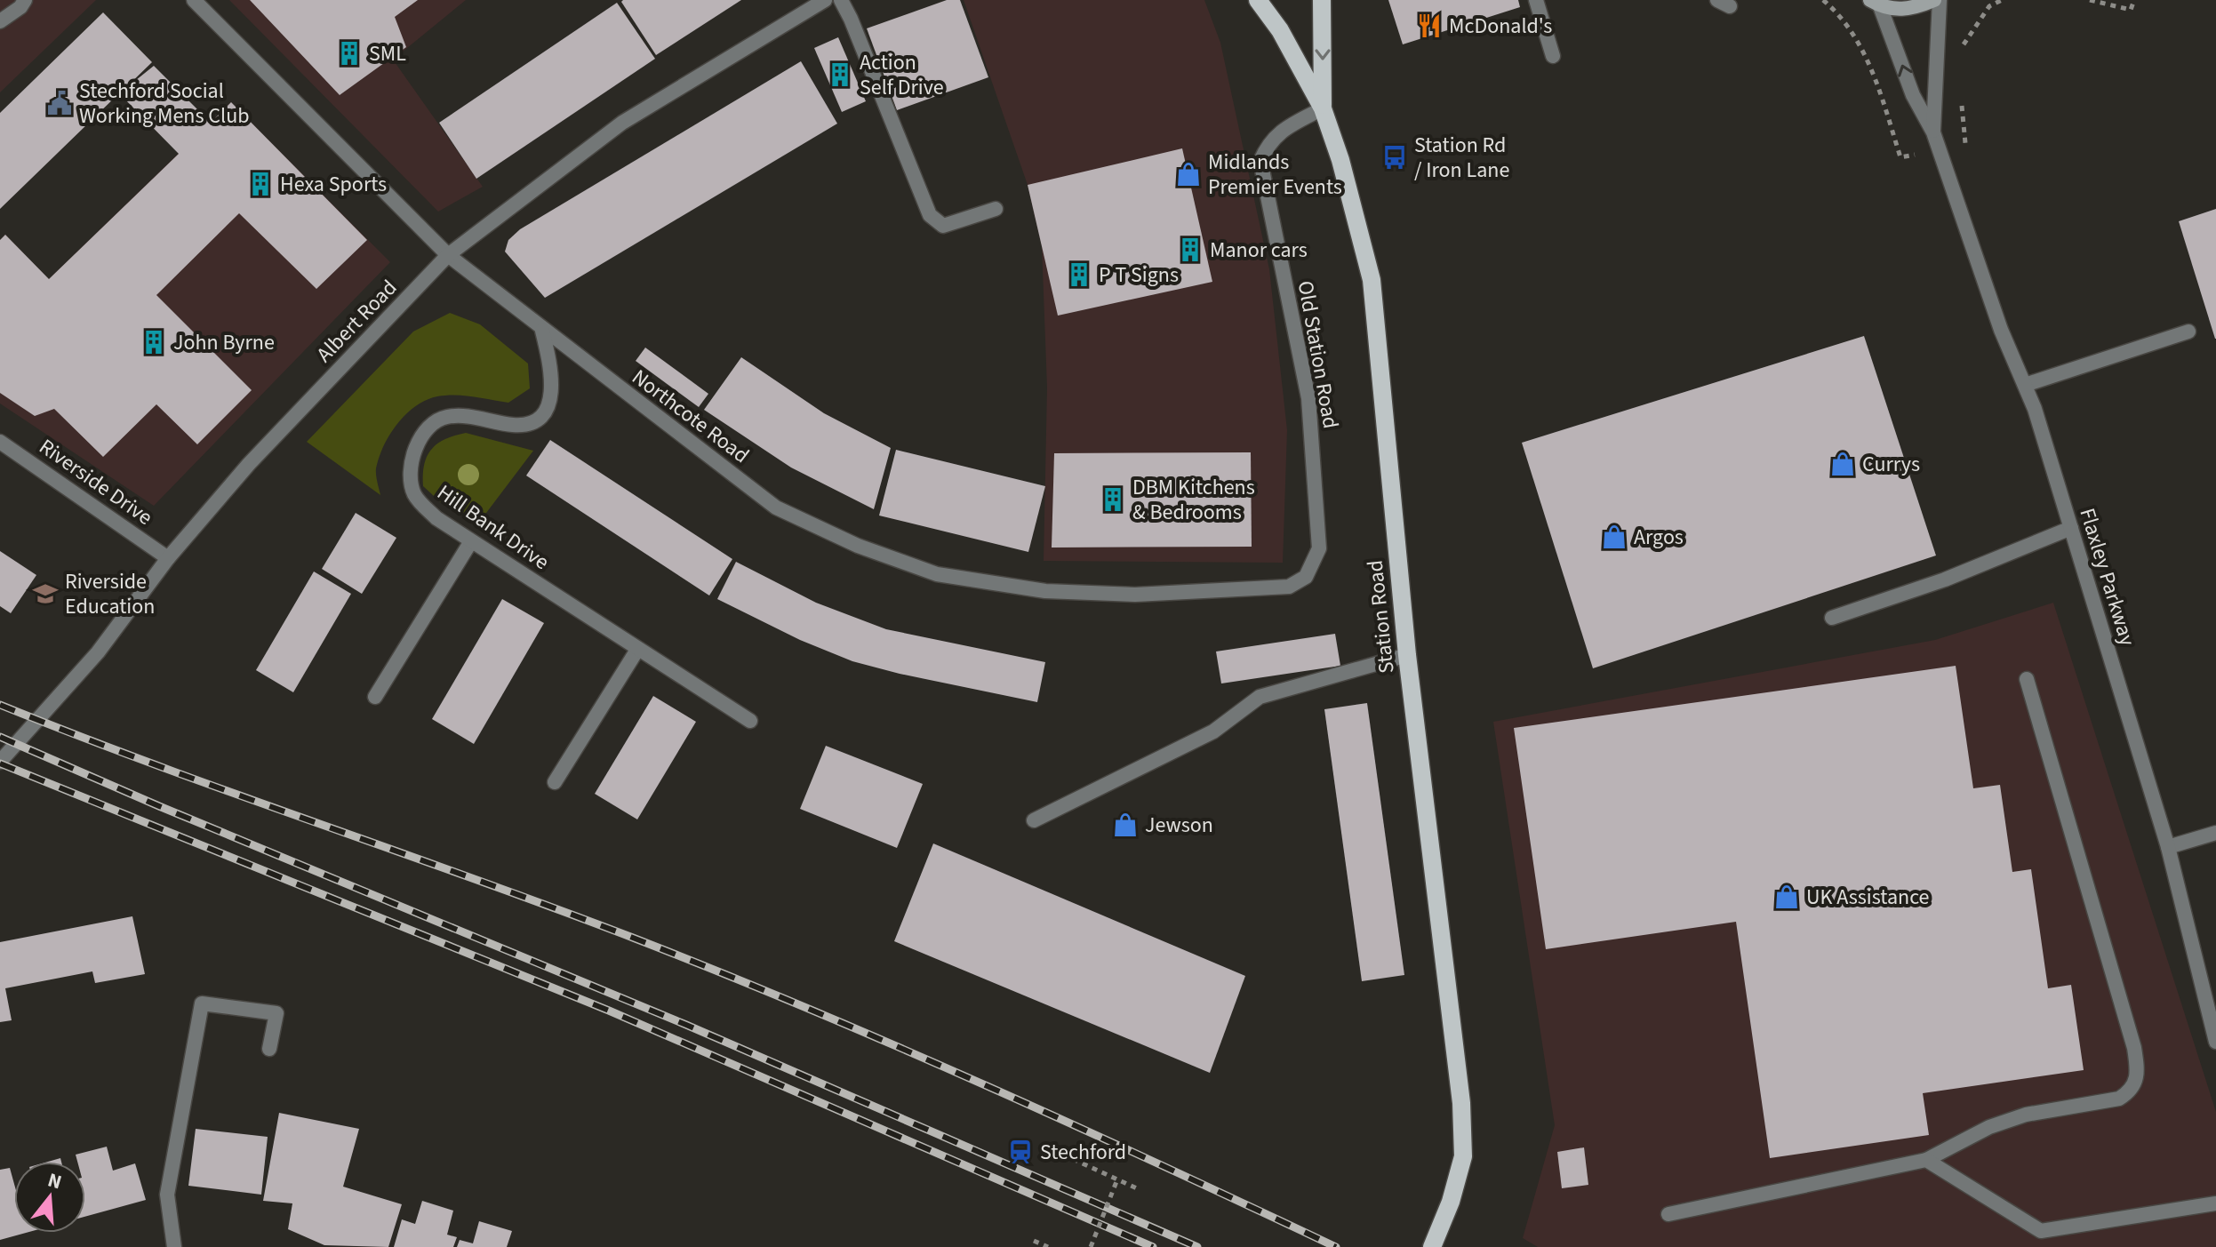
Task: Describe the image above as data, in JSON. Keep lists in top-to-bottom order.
{
  "streets": {
    "main road": ["Station Road"],
    "street": [
      "Albert Road",
      "Old Station Road",
      "Northcote Road",
      "Riverside Drive",
      "Hill Bank Drive",
      "Flaxley Parkway"
    ]
  },
  "crossings": [
    ["Albert Road", "Northcote Road"],
    ["Albert Road", "Riverside Drive"],
    ["Old Station Road", "Northcote Road"],
    ["Old Station Road", "Station Road"],
    ["Northcote Road", "Hill Bank Drive"]
  ],
  "places": {
    "restaurant": ["McDonald's"],
    "building": [
      "SML",
      "Action Self Drive",
      "Hexa Sports",
      "Manor cars",
      "P T Signs",
      "John Byrne",
      "DBM Kitchens & Bedrooms"
    ],
    "public building": ["Stechford Social Working Mens Club"],
    "bus stop": ["Station Rd / Iron Lane"],
    "shop": [
      "Midlands Premier Events",
      "Currys",
      "Argos",
      "Jewson",
      "UK Assistance"
    ],
    "school or university": ["Riverside Education"],
    "station": ["Stechford"]
  },
  "north": "top"
}
